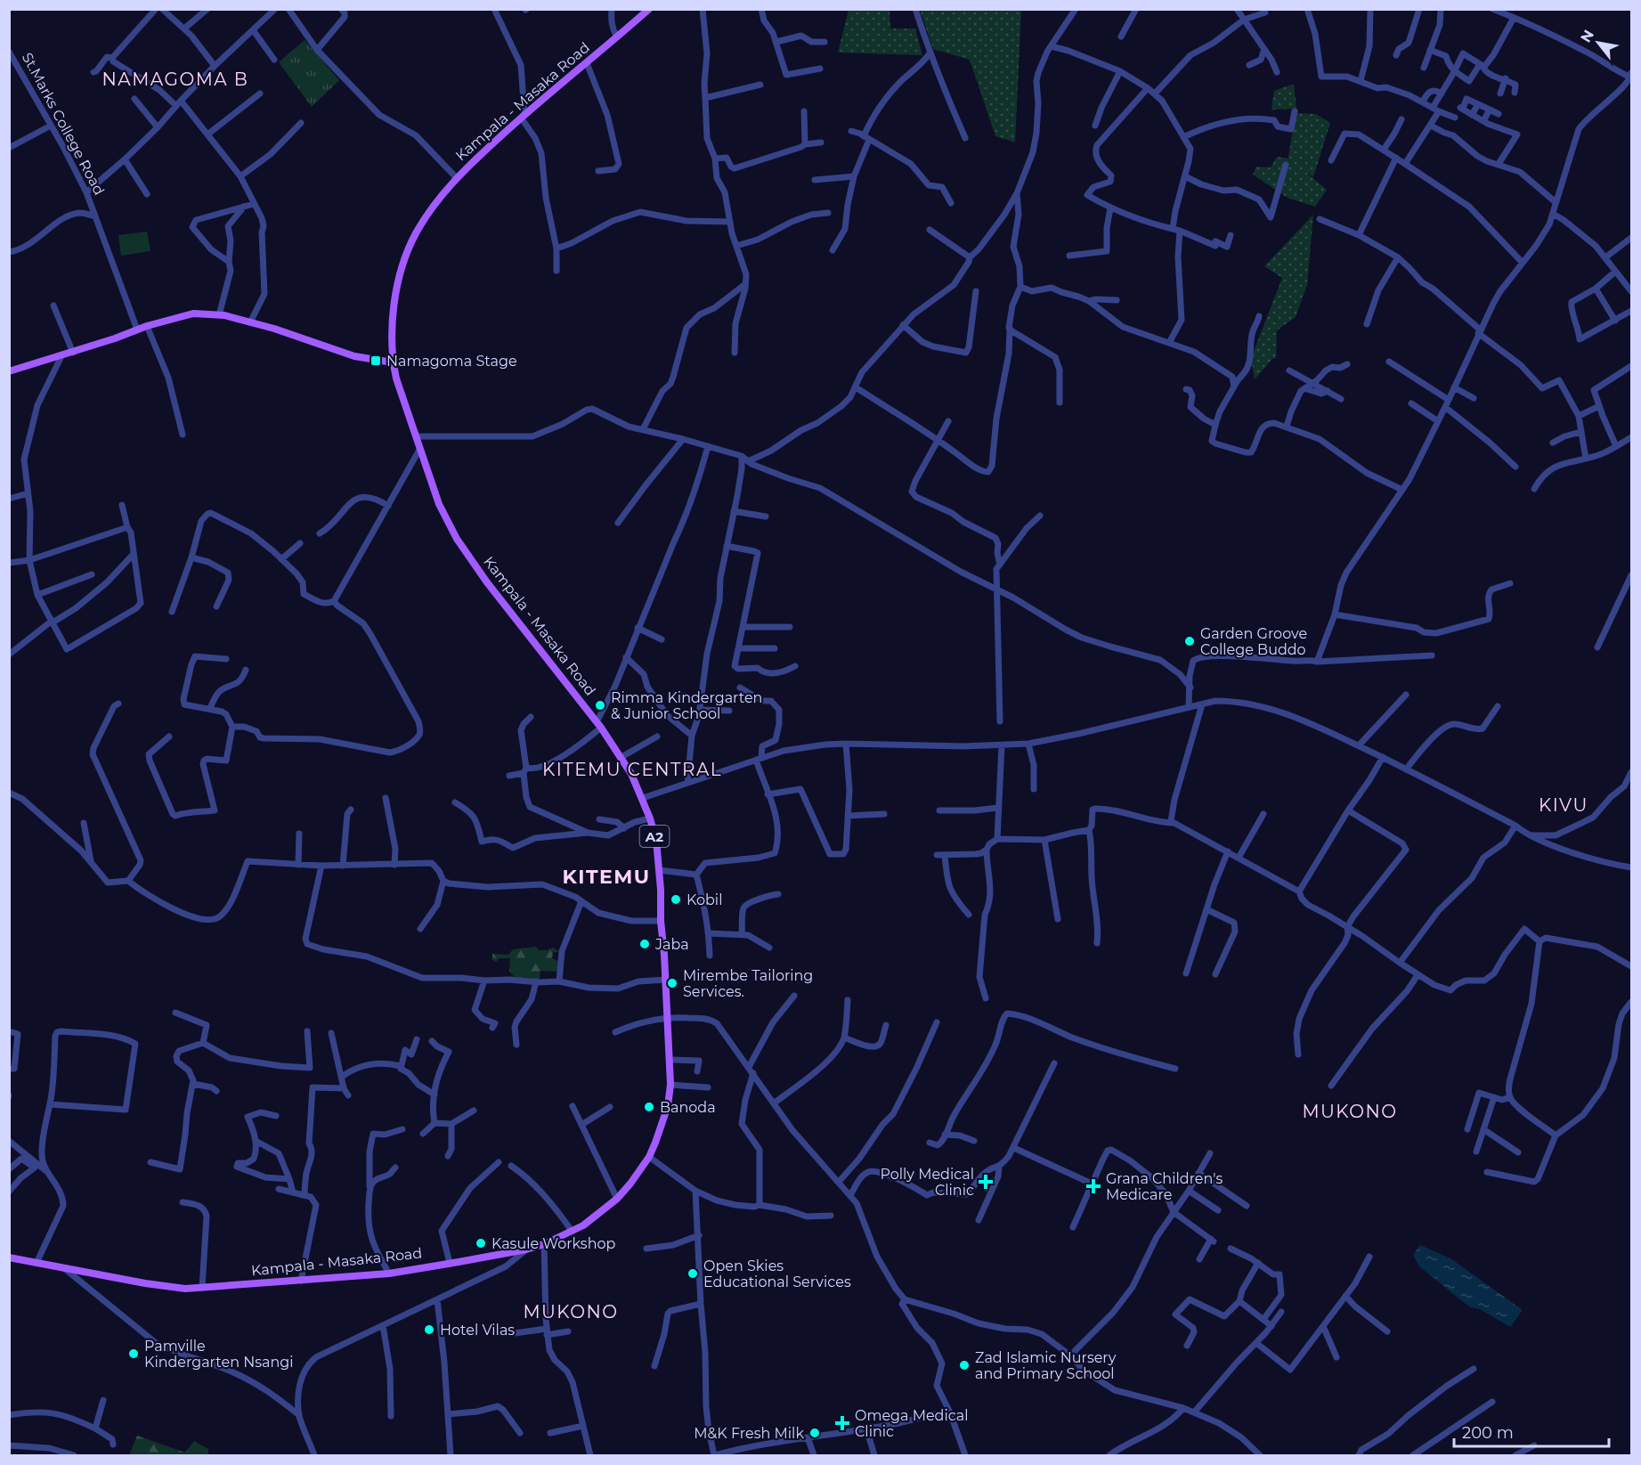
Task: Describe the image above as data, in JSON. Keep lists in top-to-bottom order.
{
  "streets": {
    "main road": ["Kampala - Masaka Road", "A2"],
    "street": ["St.Marks College Road"]
  },
  "districts": [
    "NAMAGOMA B",
    "KITEMU CENTRAL",
    "KIVU",
    "KITEMU",
    "MUKONO",
    "MUKONO"
  ],
  "places": {
    "transit": ["Namagoma Stage"],
    "other": [
      "Garden Groove College Buddo",
      "Rimma Kindergarten & Junior School",
      "Kobil",
      "Jaba",
      "Mirembe Tailoring Services.",
      "Banoda",
      "Kasule Workshop",
      "Open Skies Educational Services",
      "Hotel Vilas",
      "Pamville Kindergarten Nsangi",
      "Zad Islamic Nursery and Primary School",
      "M&K Fresh Milk"
    ],
    "health": ["Polly Medical Clinic", "Grana Children's Medicare", "Omega Medical Clinic"]
  },
  "scale_bar": "200 m",
  "north": "top left"
}
